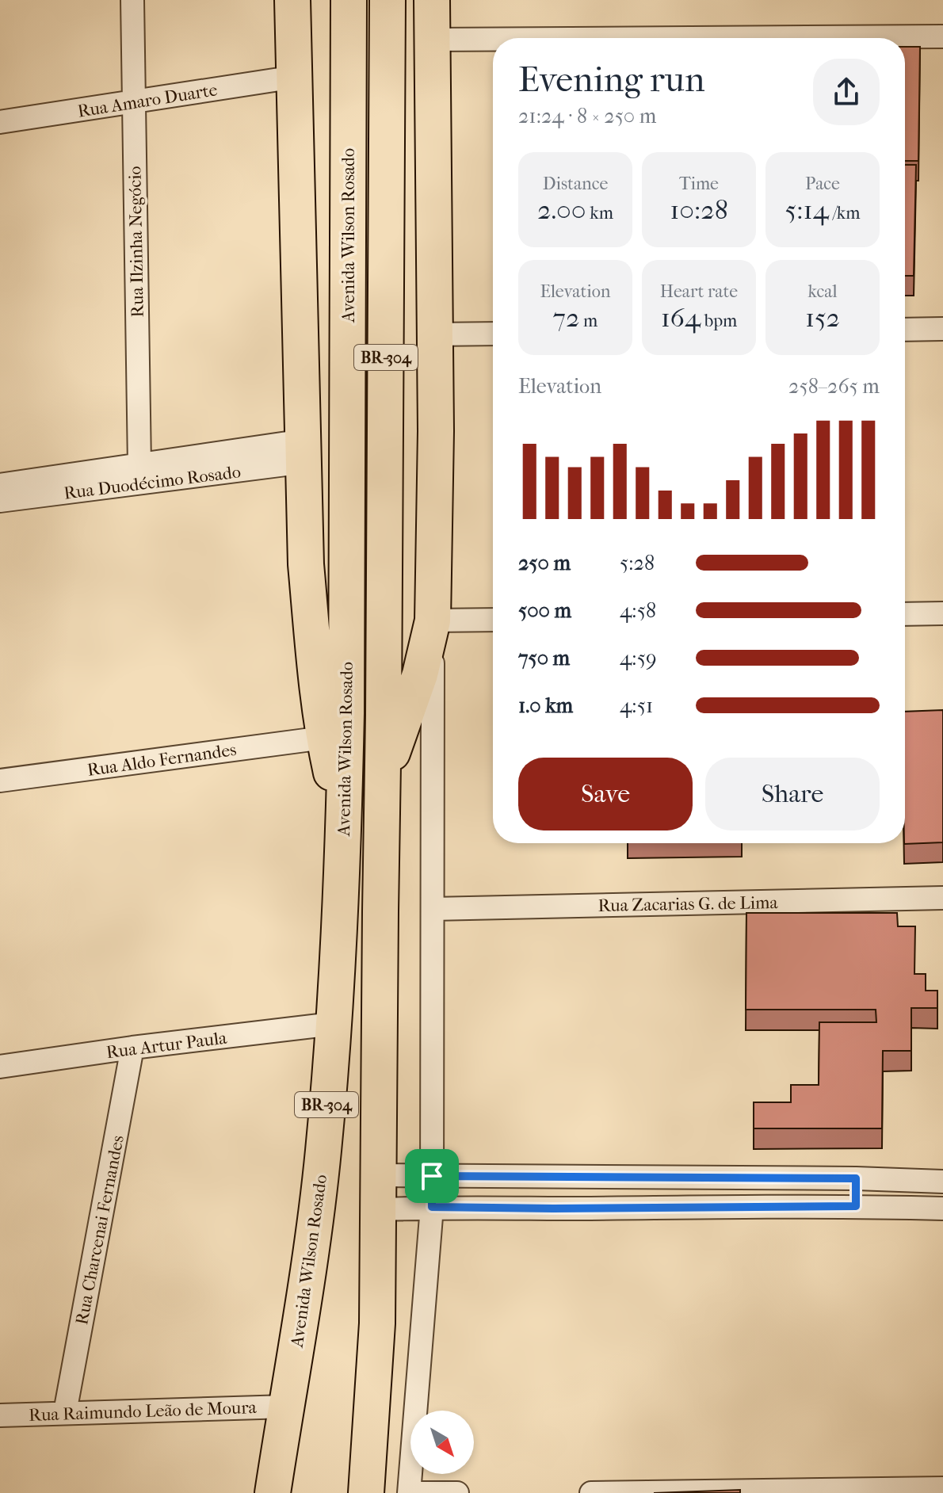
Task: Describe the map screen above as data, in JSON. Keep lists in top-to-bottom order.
{
  "streets": {
    "highway": ["Avenida Wilson Rosado", "BR-304"],
    "street": [
      "Rua Amaro Duarte",
      "Rua Ilzinha Negócio",
      "Rua Duodécimo Rosado",
      "Rua Aldo Fernandes",
      "Rua Zacarias G. de Lima",
      "Rua Artur Paula",
      "Rua Charcenai Fernandes",
      "Rua Raimundo Leão de Moura"
    ]
  },
  "crossings": [
    ["Rua Amaro Duarte", "Rua Ilzinha Negócio"],
    ["Avenida Wilson Rosado", "Rua Aldo Fernandes"],
    ["Avenida Wilson Rosado", "Rua Artur Paula"],
    ["Avenida Wilson Rosado", "Rua Raimundo Leão de Moura"],
    ["Rua Ilzinha Negócio", "Rua Duodécimo Rosado"],
    ["Rua Artur Paula", "Rua Charcenai Fernandes"],
    ["Rua Charcenai Fernandes", "Rua Raimundo Leão de Moura"]
  ],
  "north": "bottom right",
  "page": {
    "heading": ["Evening run", "21:24 · 8 × 250 m"],
    "stats": [
      ["Distance", "2.00 km"],
      ["Time", "10:28"],
      ["Pace", "5:14 /km"],
      ["Elevation", "72 m"],
      ["Heart rate", "164 bpm"],
      ["kcal", "152"]
    ],
    "chart": ["Elevation", "258–265 m"],
    "list": [
      {
        "name": "250 m",
        "note": "5:28"
      },
      {
        "name": "500 m",
        "note": "4:58"
      },
      {
        "name": "750 m",
        "note": "4:59"
      },
      {
        "name": "1.0 km",
        "note": "4:51"
      }
    ],
    "buttons": ["Save", "Share"]
  }
}
